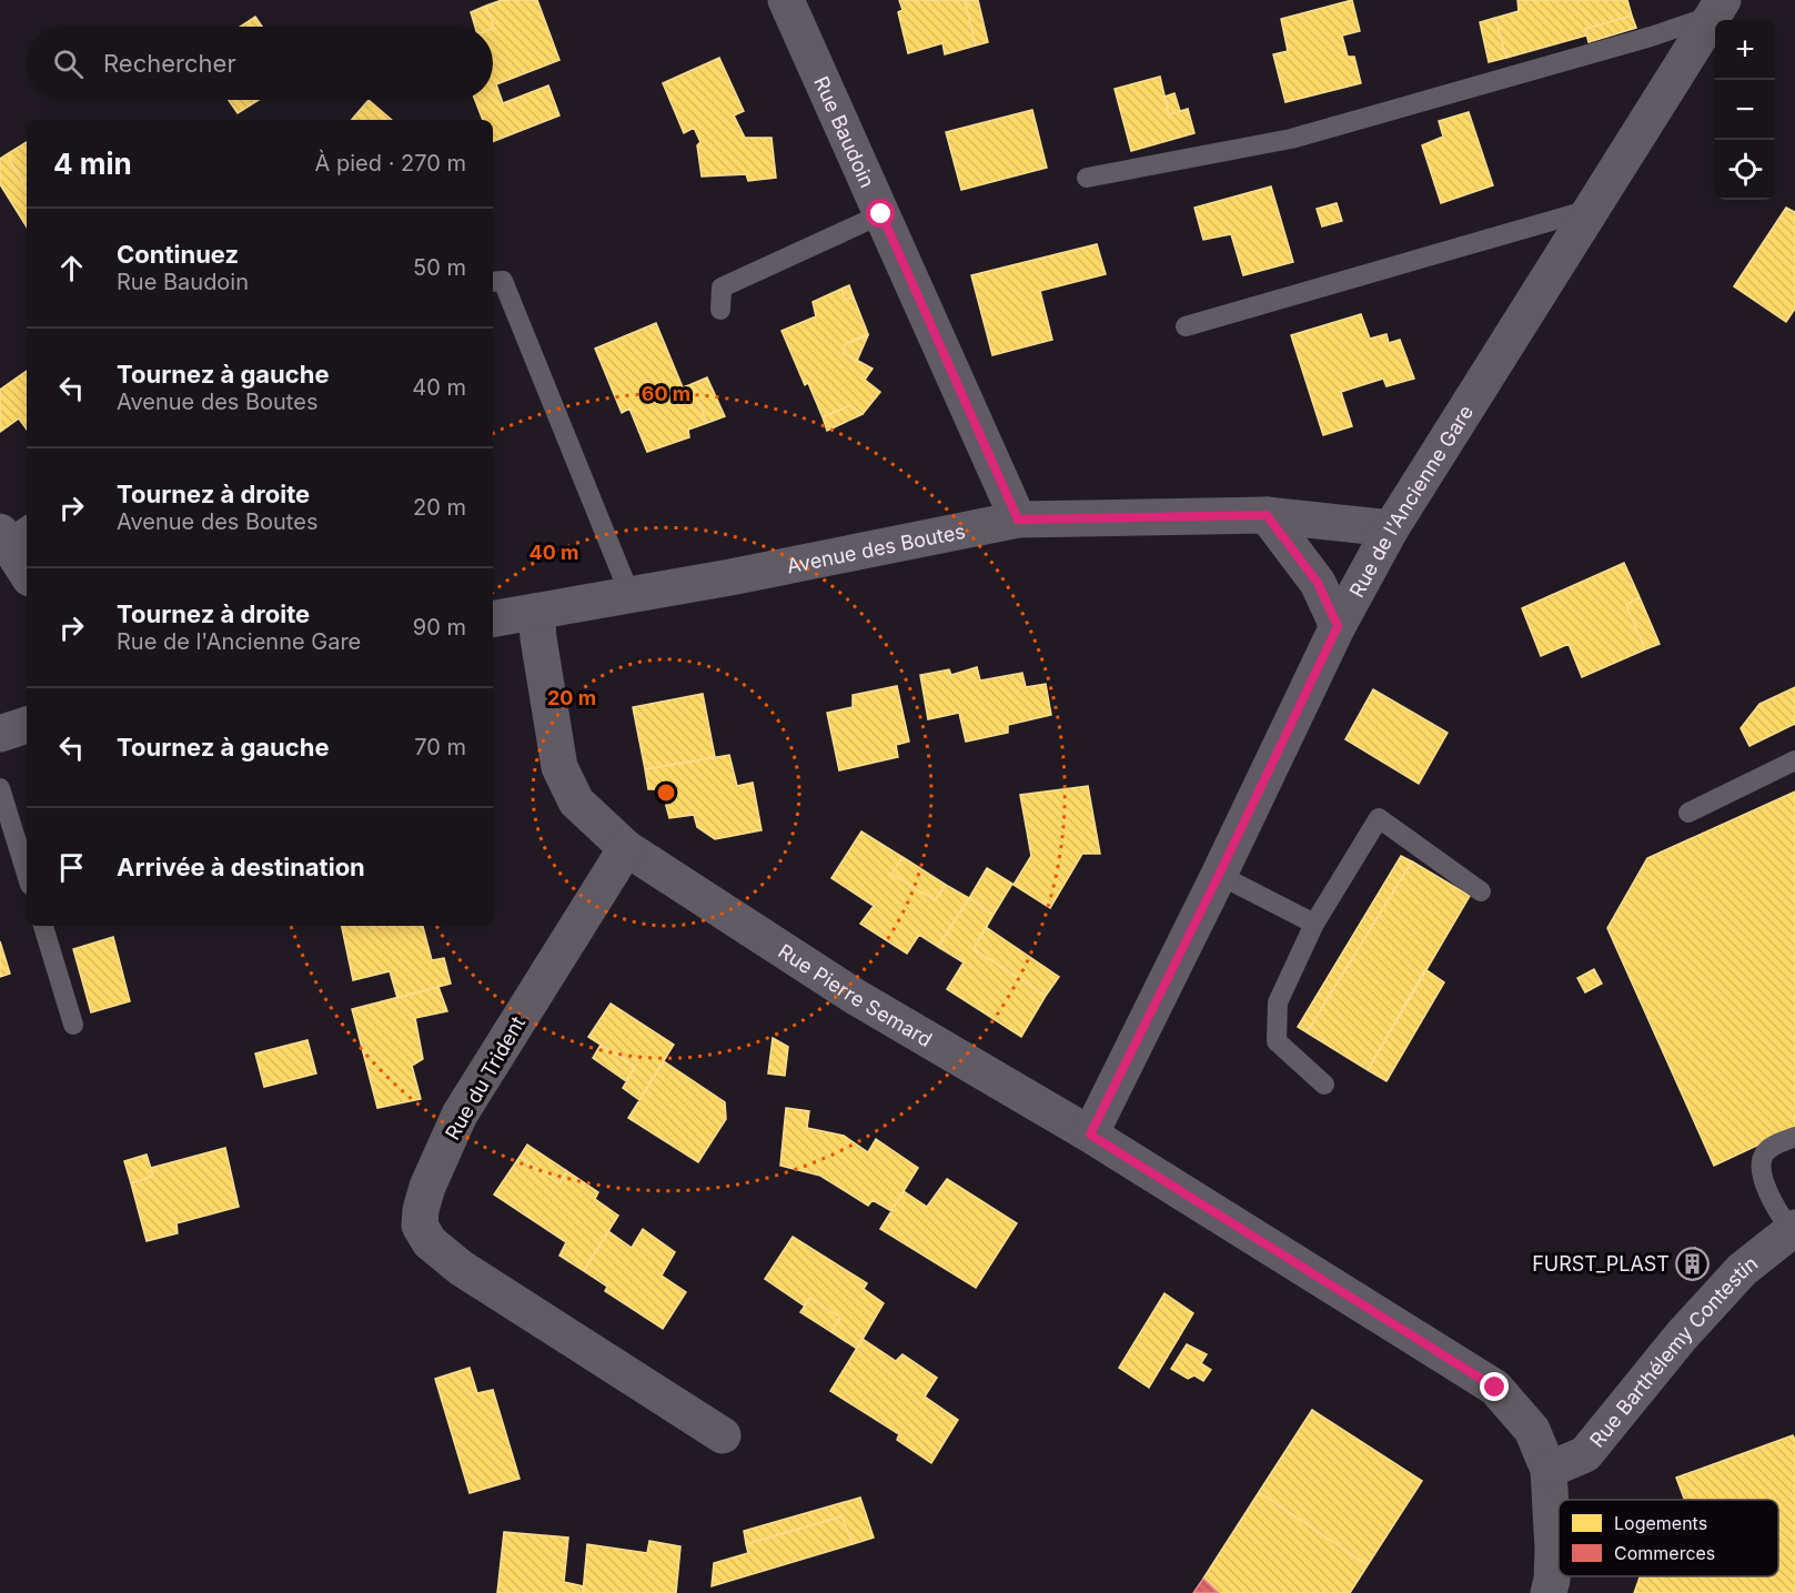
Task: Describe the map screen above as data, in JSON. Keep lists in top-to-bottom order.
{
  "streets": {
    "street": [
      "Rue Baudoin",
      "Rue de l'Ancienne Gare",
      "Avenue des Boutes",
      "Rue Pierre Semard",
      "Rue du Trident",
      "Rue Barthélemy Contestin"
    ]
  },
  "crossings": [
    ["Rue Baudoin", "Avenue des Boutes"],
    ["Rue de l'Ancienne Gare", "Avenue des Boutes"],
    ["Rue de l'Ancienne Gare", "Rue Pierre Semard"],
    ["Rue Pierre Semard", "Rue du Trident"]
  ],
  "places": {
    "building": ["FURST_PLAST"]
  },
  "legend": ["Logements", "Commerces"],
  "page": {
    "map_buttons": ["+", "−"],
    "search": "Rechercher",
    "heading": ["4 min", "À pied · 270 m"],
    "list": [
      ["Continuez", "Rue Baudoin", "50 m"],
      ["Tournez à gauche", "Avenue des Boutes", "40 m"],
      ["Tournez à droite", "Avenue des Boutes", "20 m"],
      ["Tournez à droite", "Rue de l'Ancienne Gare", "90 m"],
      ["Tournez à gauche", "70 m"],
      "Arrivée à destination"
    ]
  },
  "rings": ["60 m", "40 m", "20 m"]
}
